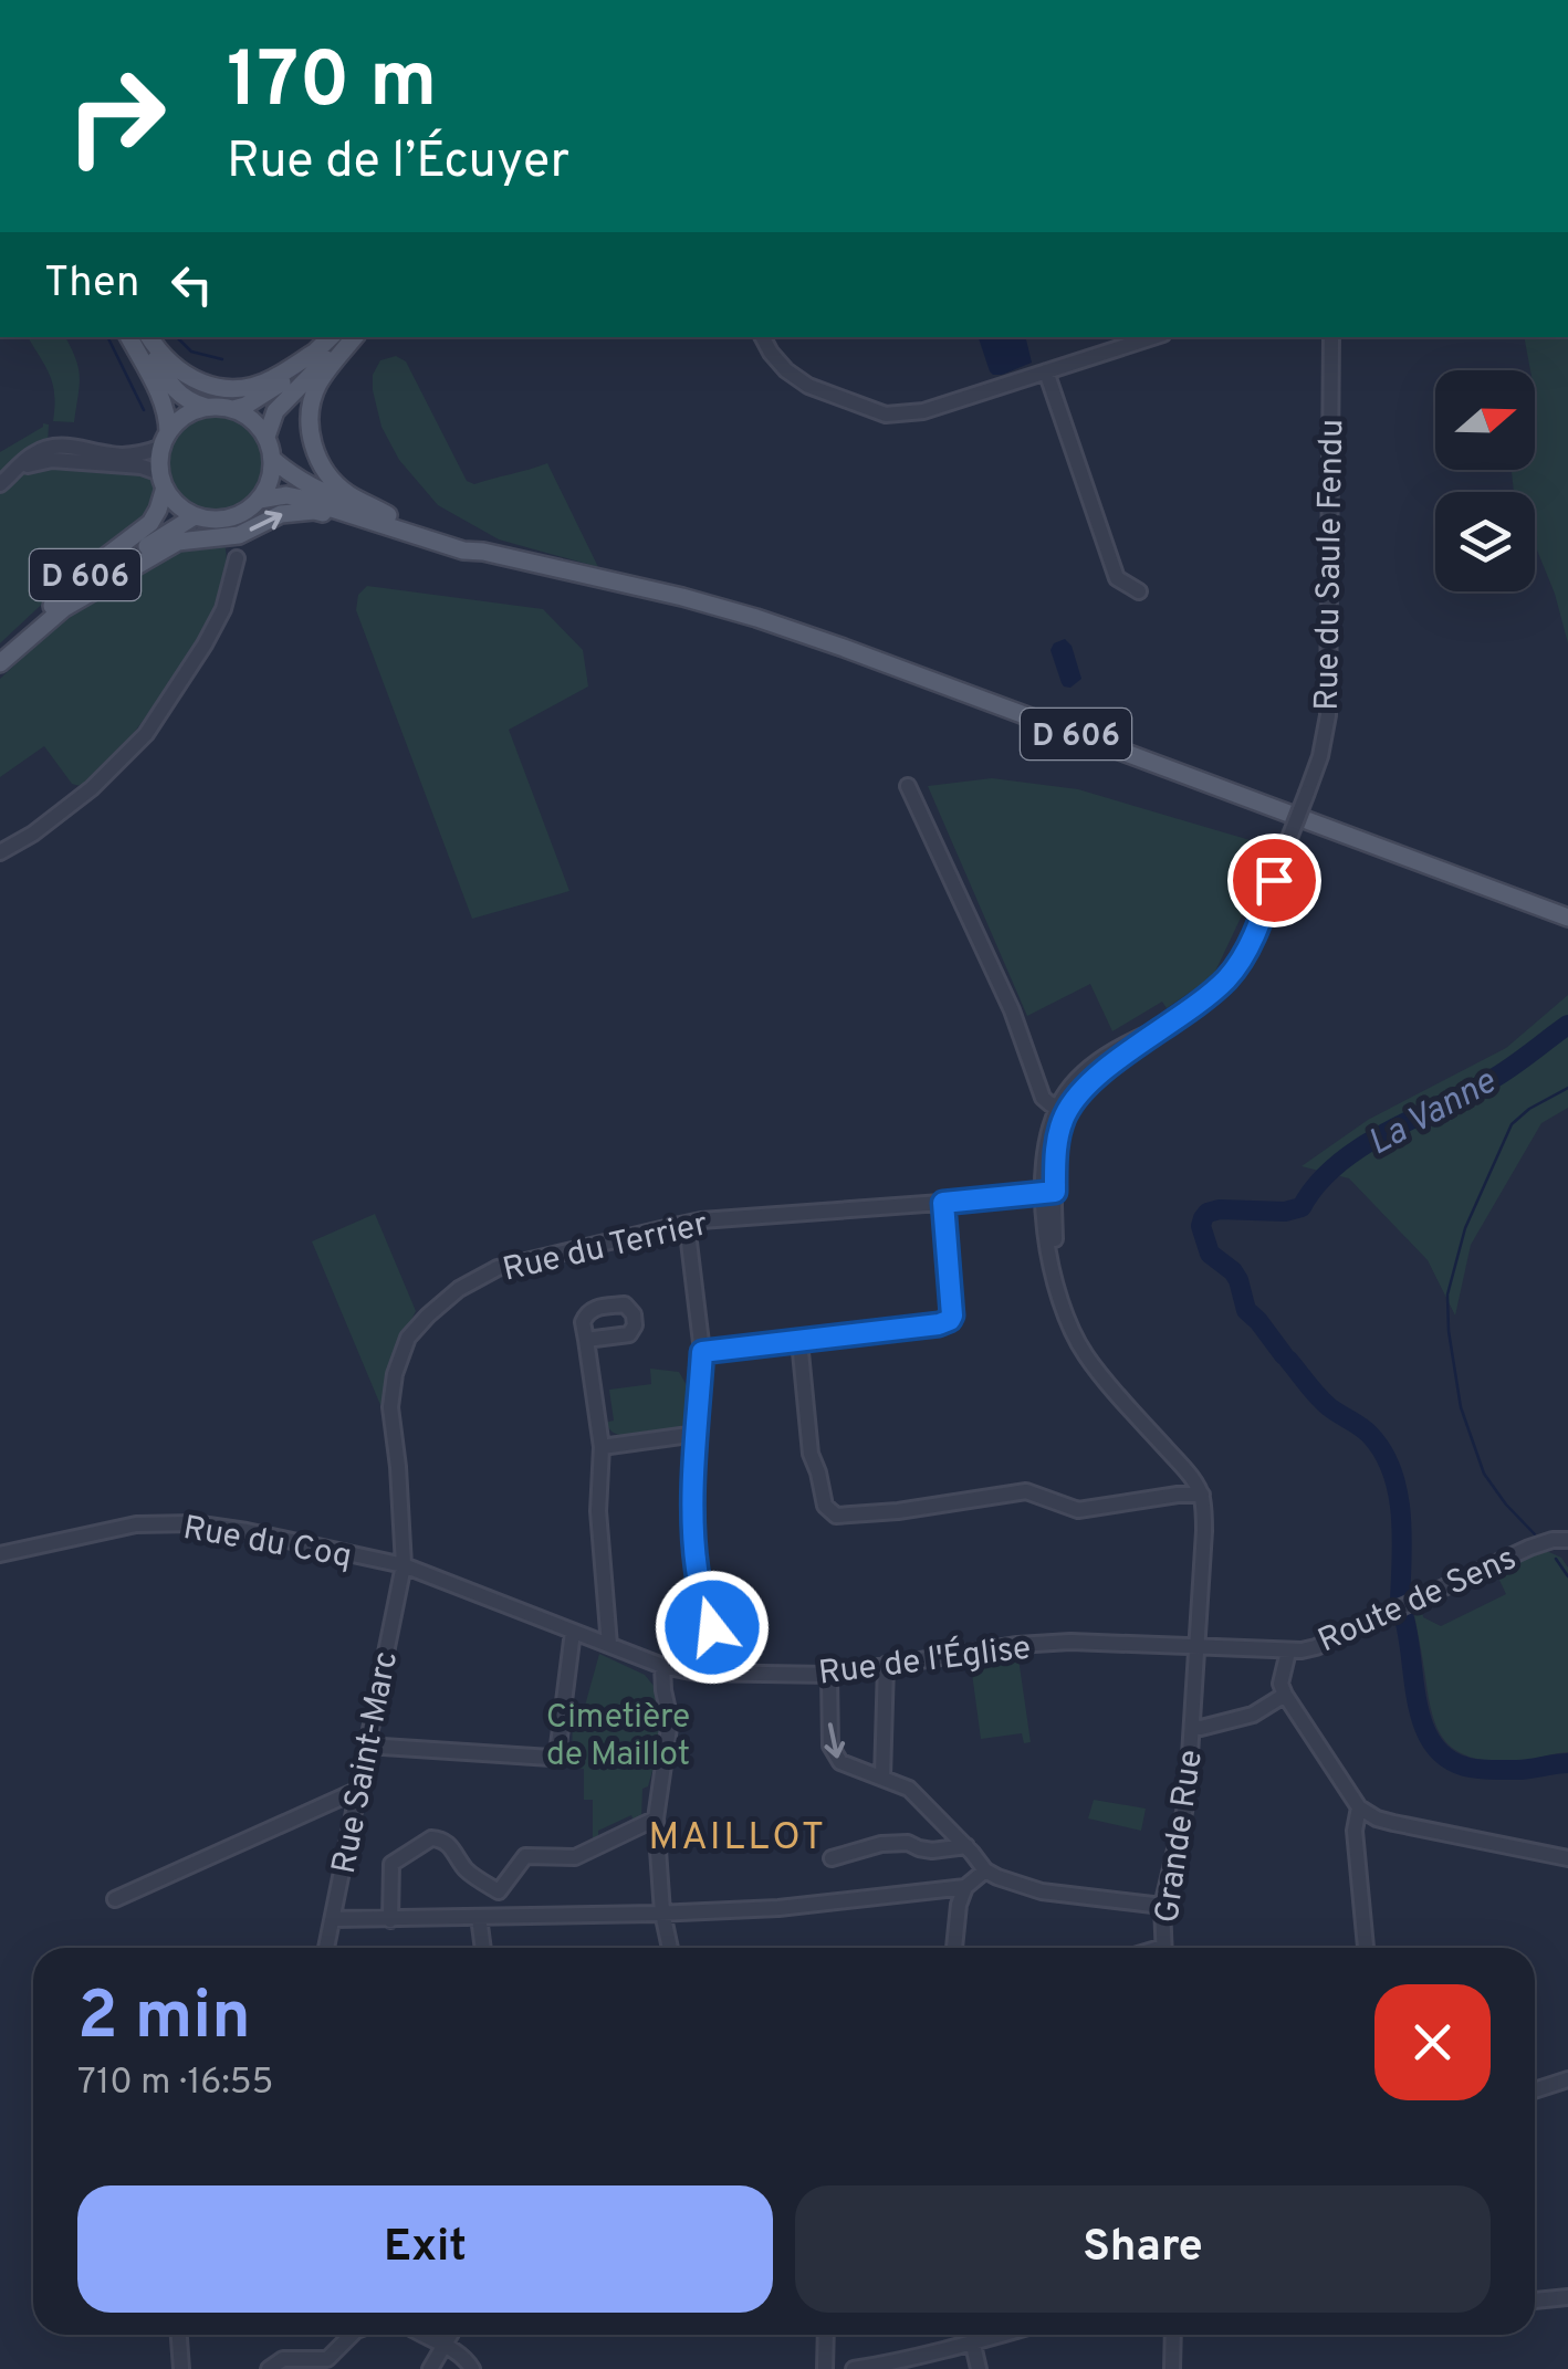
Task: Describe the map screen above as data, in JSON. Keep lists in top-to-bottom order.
{
  "streets": {
    "main road": ["D 606"],
    "street": [
      "Rue du Saule Fendu",
      "Rue du Terrier",
      "Rue du Coq",
      "Route de Sens",
      "Rue de l'Église",
      "Rue Saint-Marc",
      "Grande Rue"
    ]
  },
  "crossings": [
    ["Rue du Terrier", "Rue du Coq"],
    ["Rue du Terrier", "Rue de l'Église"],
    ["Rue du Terrier", "Rue Saint-Marc"],
    ["Rue du Coq", "Rue de l'Église"],
    ["Rue du Coq", "Rue Saint-Marc"],
    ["Route de Sens", "Rue de l'Église"],
    ["Route de Sens", "Grande Rue"],
    ["Rue de l'Église", "Rue Saint-Marc"],
    ["Rue de l'Église", "Grande Rue"]
  ],
  "districts": ["MAILLOT"],
  "water": ["La Vanne"],
  "parks": ["Cimetière de Maillot"],
  "north": "right",
  "page": {
    "turn": ["170 m", "Rue de l’Écuyer"],
    "then": "Then",
    "heading": ["2 min", "710 m · 16:55"],
    "buttons": ["Exit", "Share"]
  }
}
